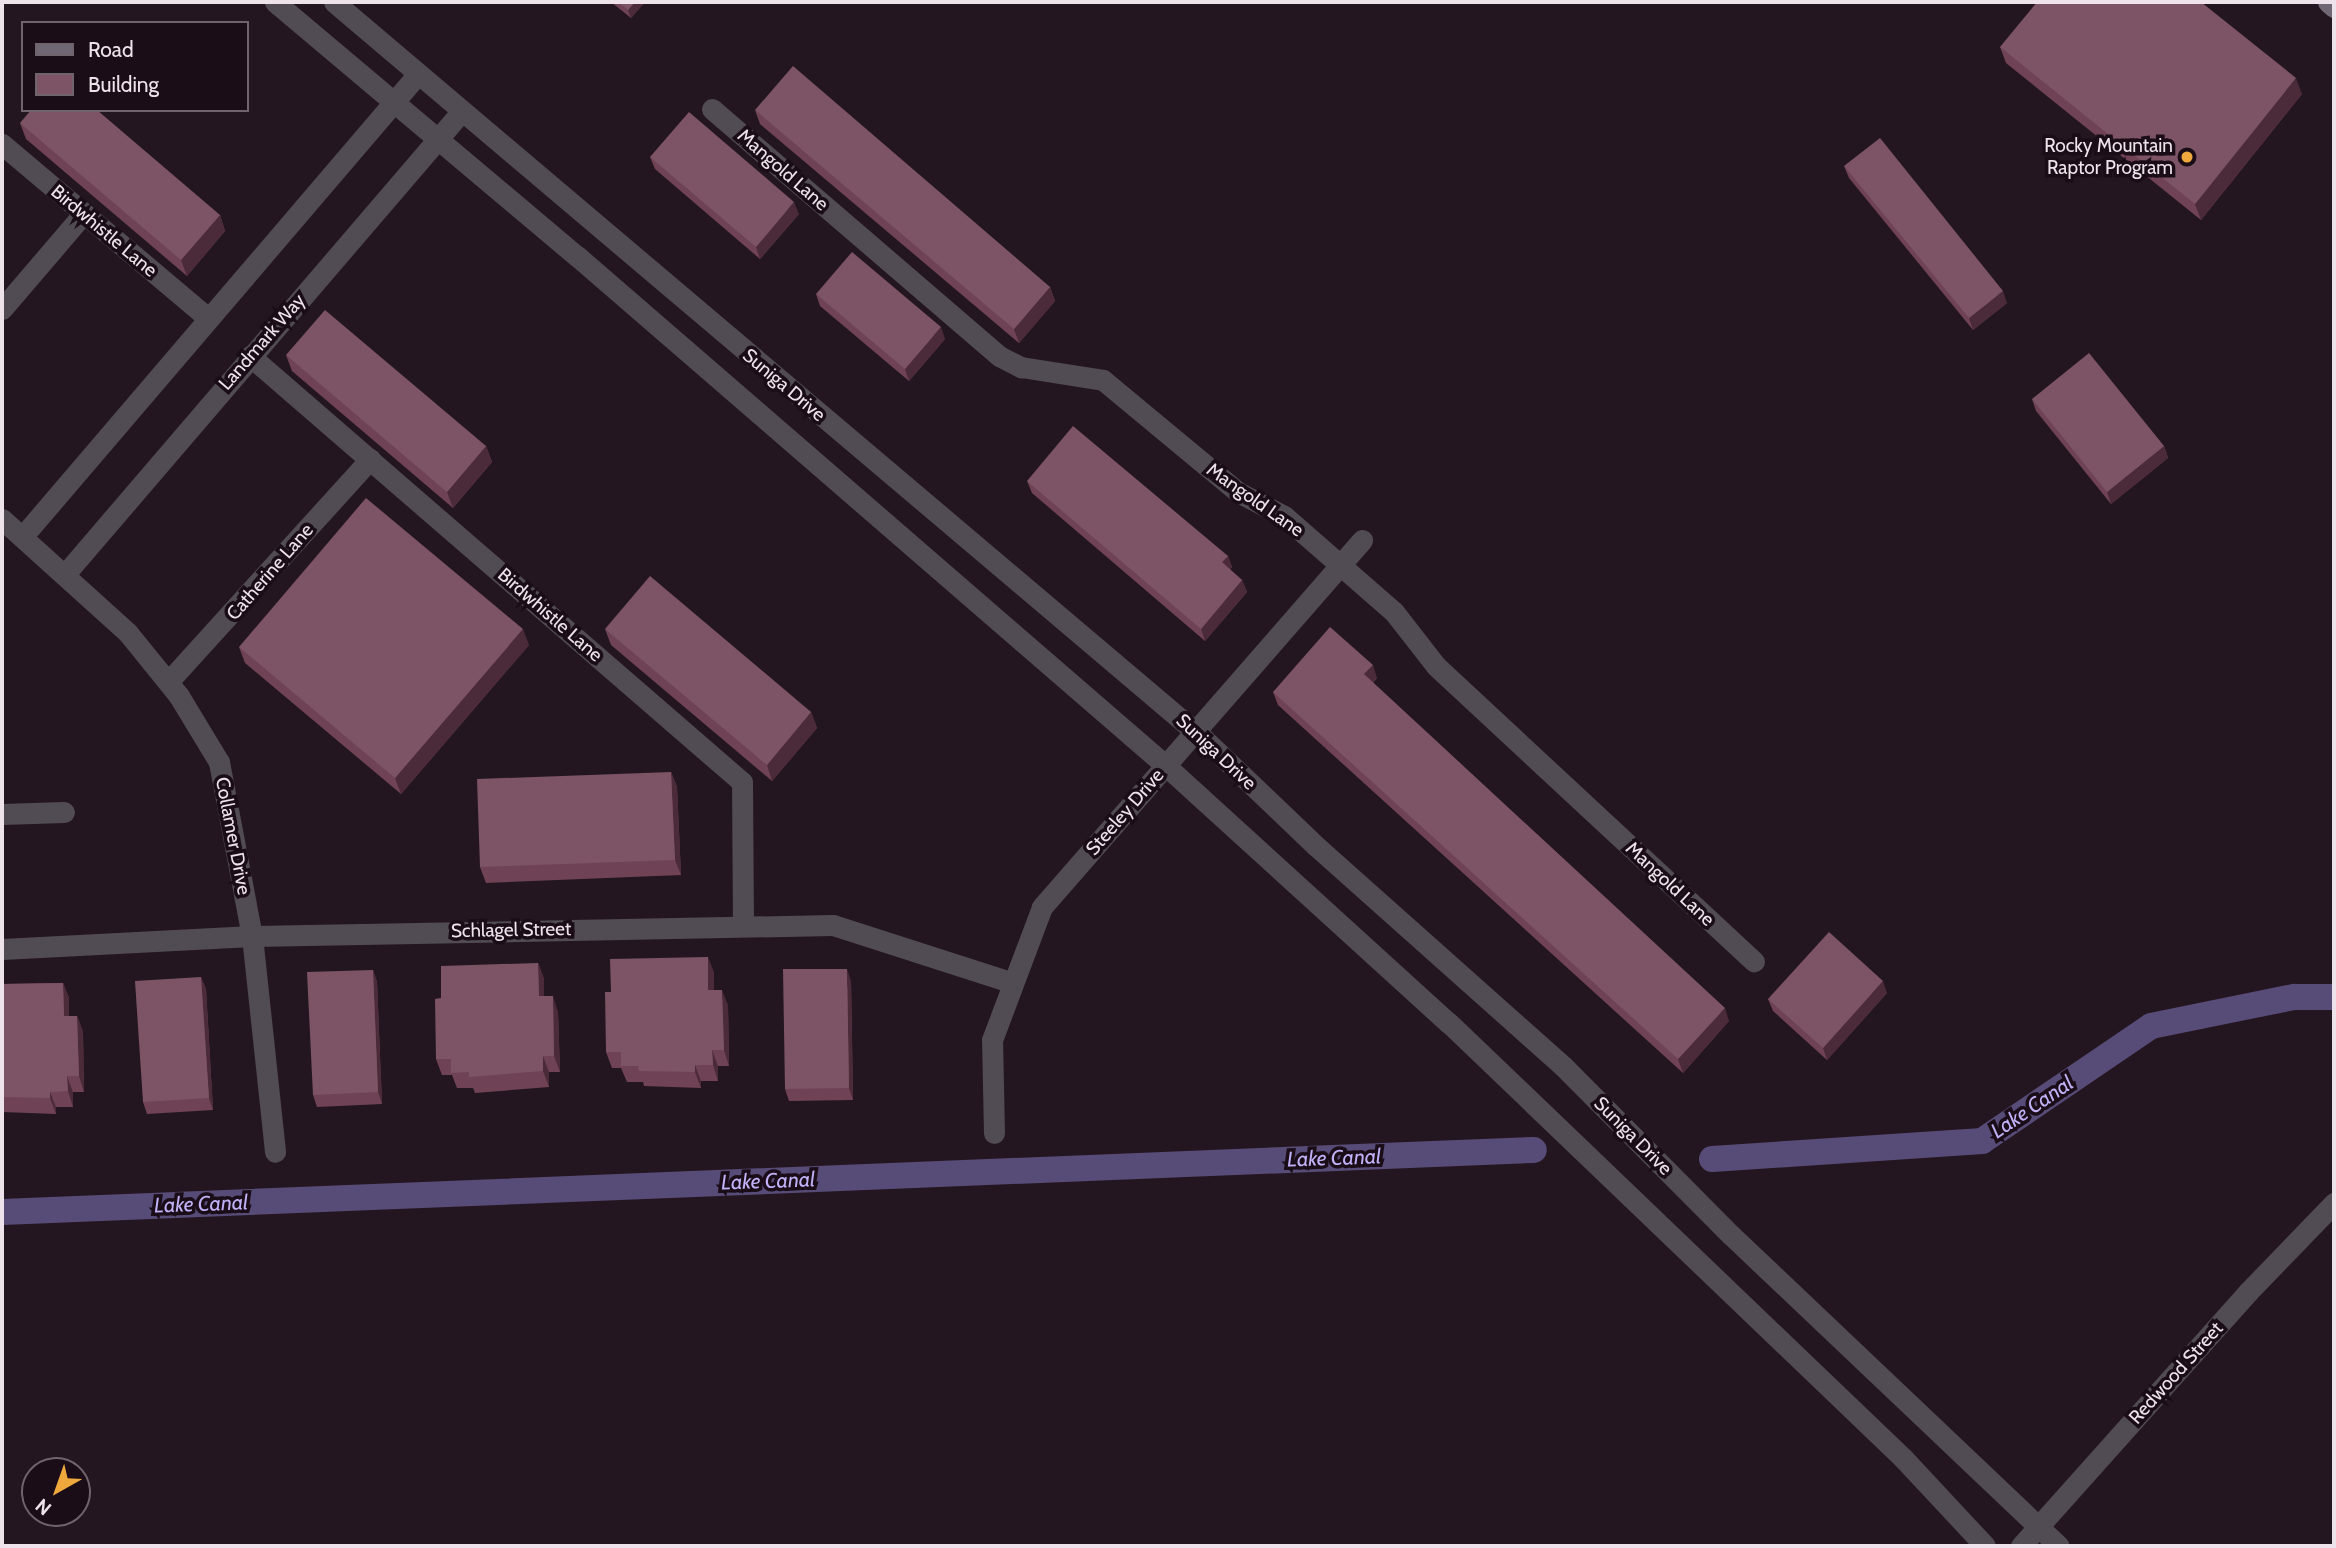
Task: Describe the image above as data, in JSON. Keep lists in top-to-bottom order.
{
  "streets": {
    "street": [
      "Mangold Lane",
      "Birdwhistle Lane",
      "Landmark Way",
      "Suniga Drive",
      "Catherine Lane",
      "Steeley Drive",
      "Collamer Drive",
      "Schlagel Street",
      "Redwood Street"
    ]
  },
  "crossings": [
    ["Mangold Lane", "Steeley Drive"],
    ["Birdwhistle Lane", "Landmark Way"],
    ["Birdwhistle Lane", "Catherine Lane"],
    ["Birdwhistle Lane", "Schlagel Street"],
    ["Landmark Way", "Suniga Drive"],
    ["Landmark Way", "Collamer Drive"],
    ["Suniga Drive", "Steeley Drive"],
    ["Suniga Drive", "Redwood Street"],
    ["Catherine Lane", "Collamer Drive"],
    ["Steeley Drive", "Schlagel Street"],
    ["Collamer Drive", "Schlagel Street"]
  ],
  "water": ["Lake Canal"],
  "places": ["Rocky Mountain Raptor Program"],
  "legend": ["Road", "Building"],
  "north": "bottom left"
}
